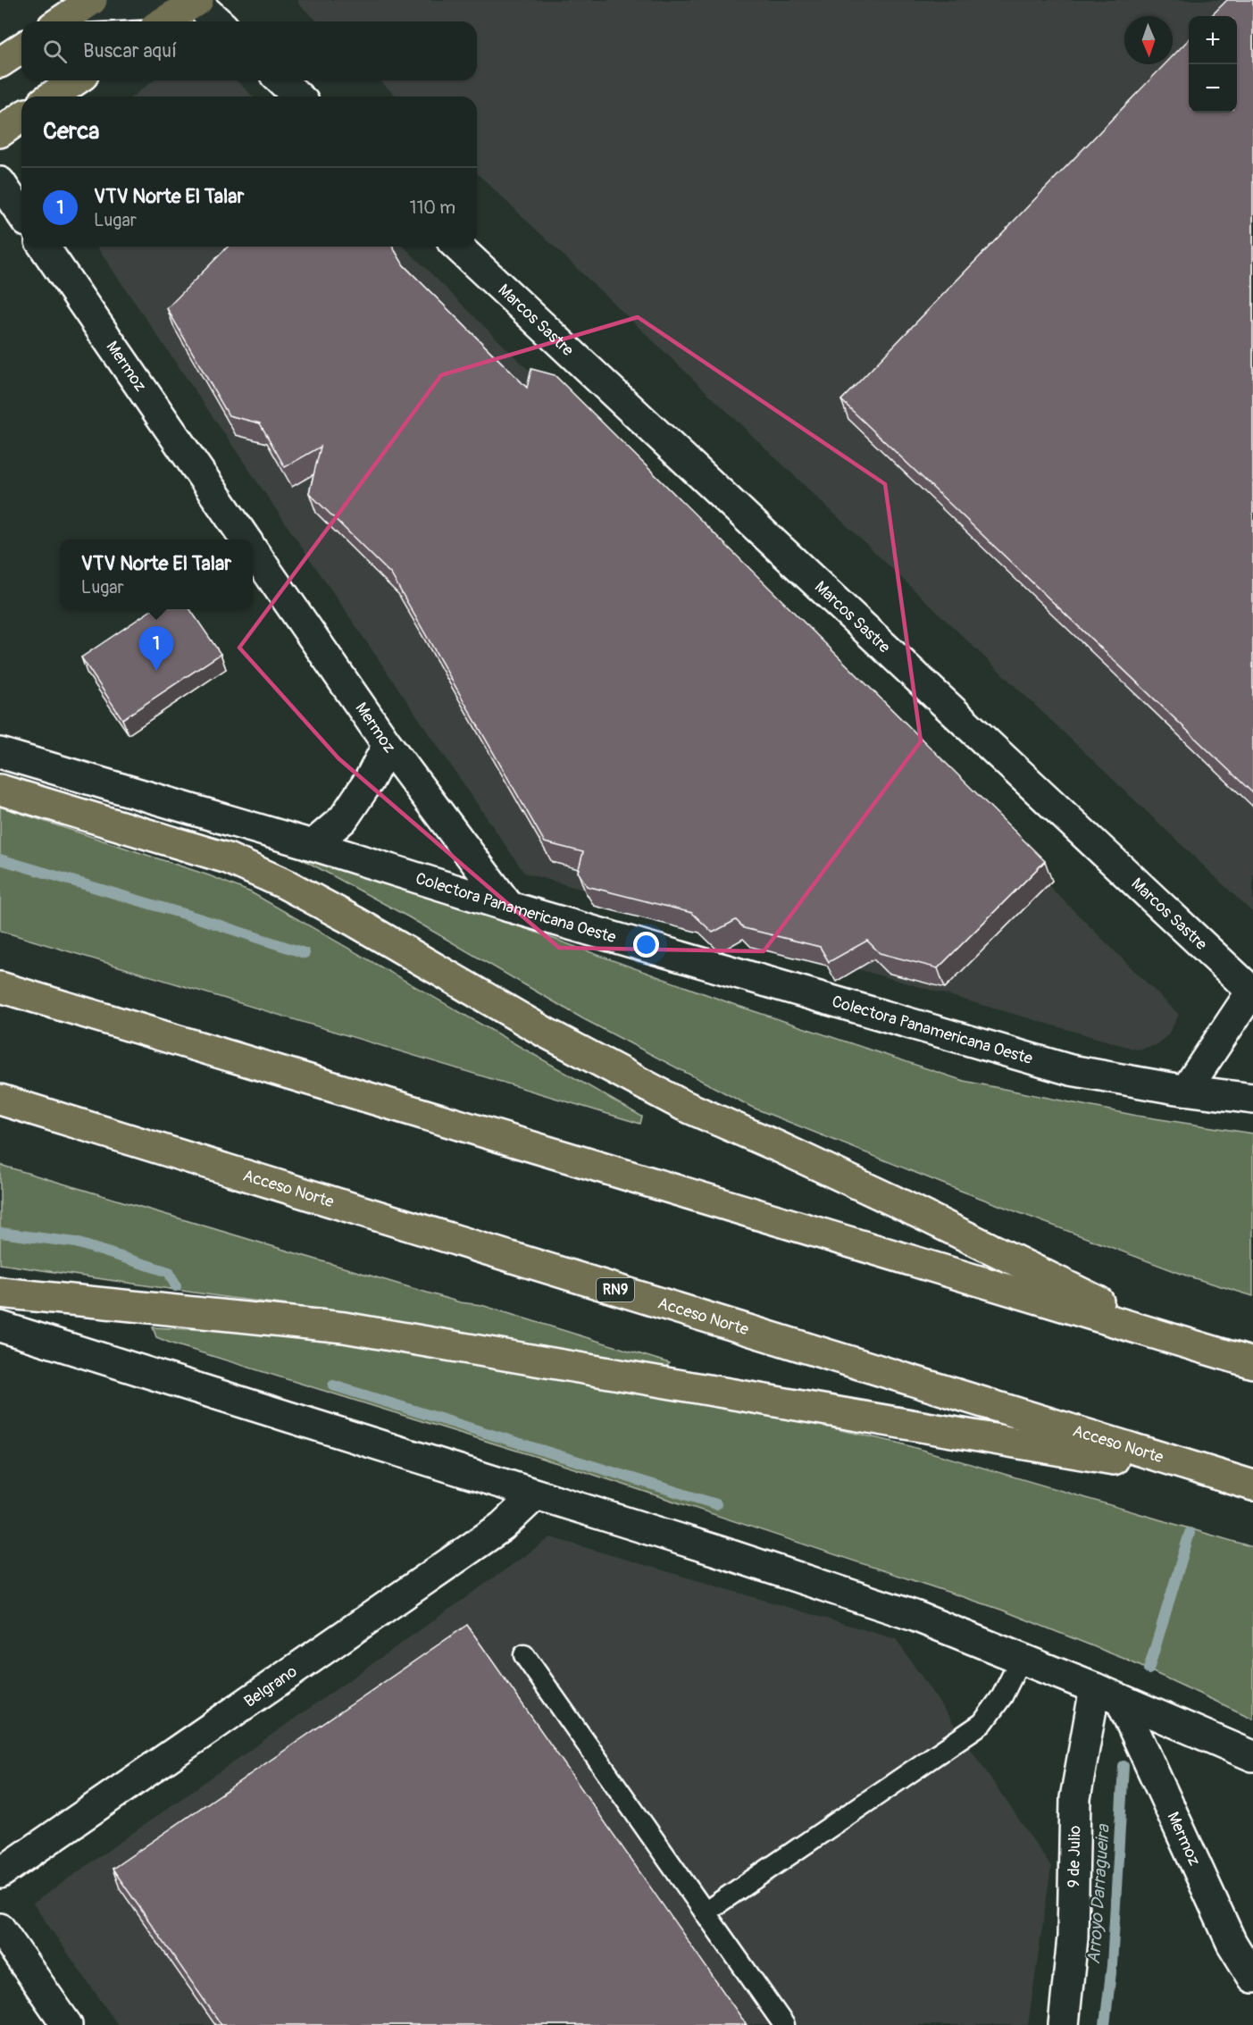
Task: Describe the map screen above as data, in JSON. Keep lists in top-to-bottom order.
{
  "streets": {
    "main road": ["Acceso Norte", "RN9"],
    "street": [
      "Marcos Sastre",
      "Mermoz",
      "Colectora Panamericana Oeste",
      "Belgrano",
      "9 de Julio"
    ]
  },
  "crossings": [
    ["Mermoz", "Colectora Panamericana Oeste"],
    ["Mermoz", "9 de Julio"]
  ],
  "water": ["Arroyo Darragueira"],
  "north": "bottom",
  "page": {
    "map_buttons": ["+", "−"],
    "search": "Buscar aquí",
    "heading": "Cerca",
    "list": [
      {
        "mark": "1",
        "name": "VTV Norte El Talar",
        "note": "Lugar",
        "value": "110 m"
      }
    ],
    "popup": ["VTV Norte El Talar", "Lugar"],
    "pins": "1"
  }
}
